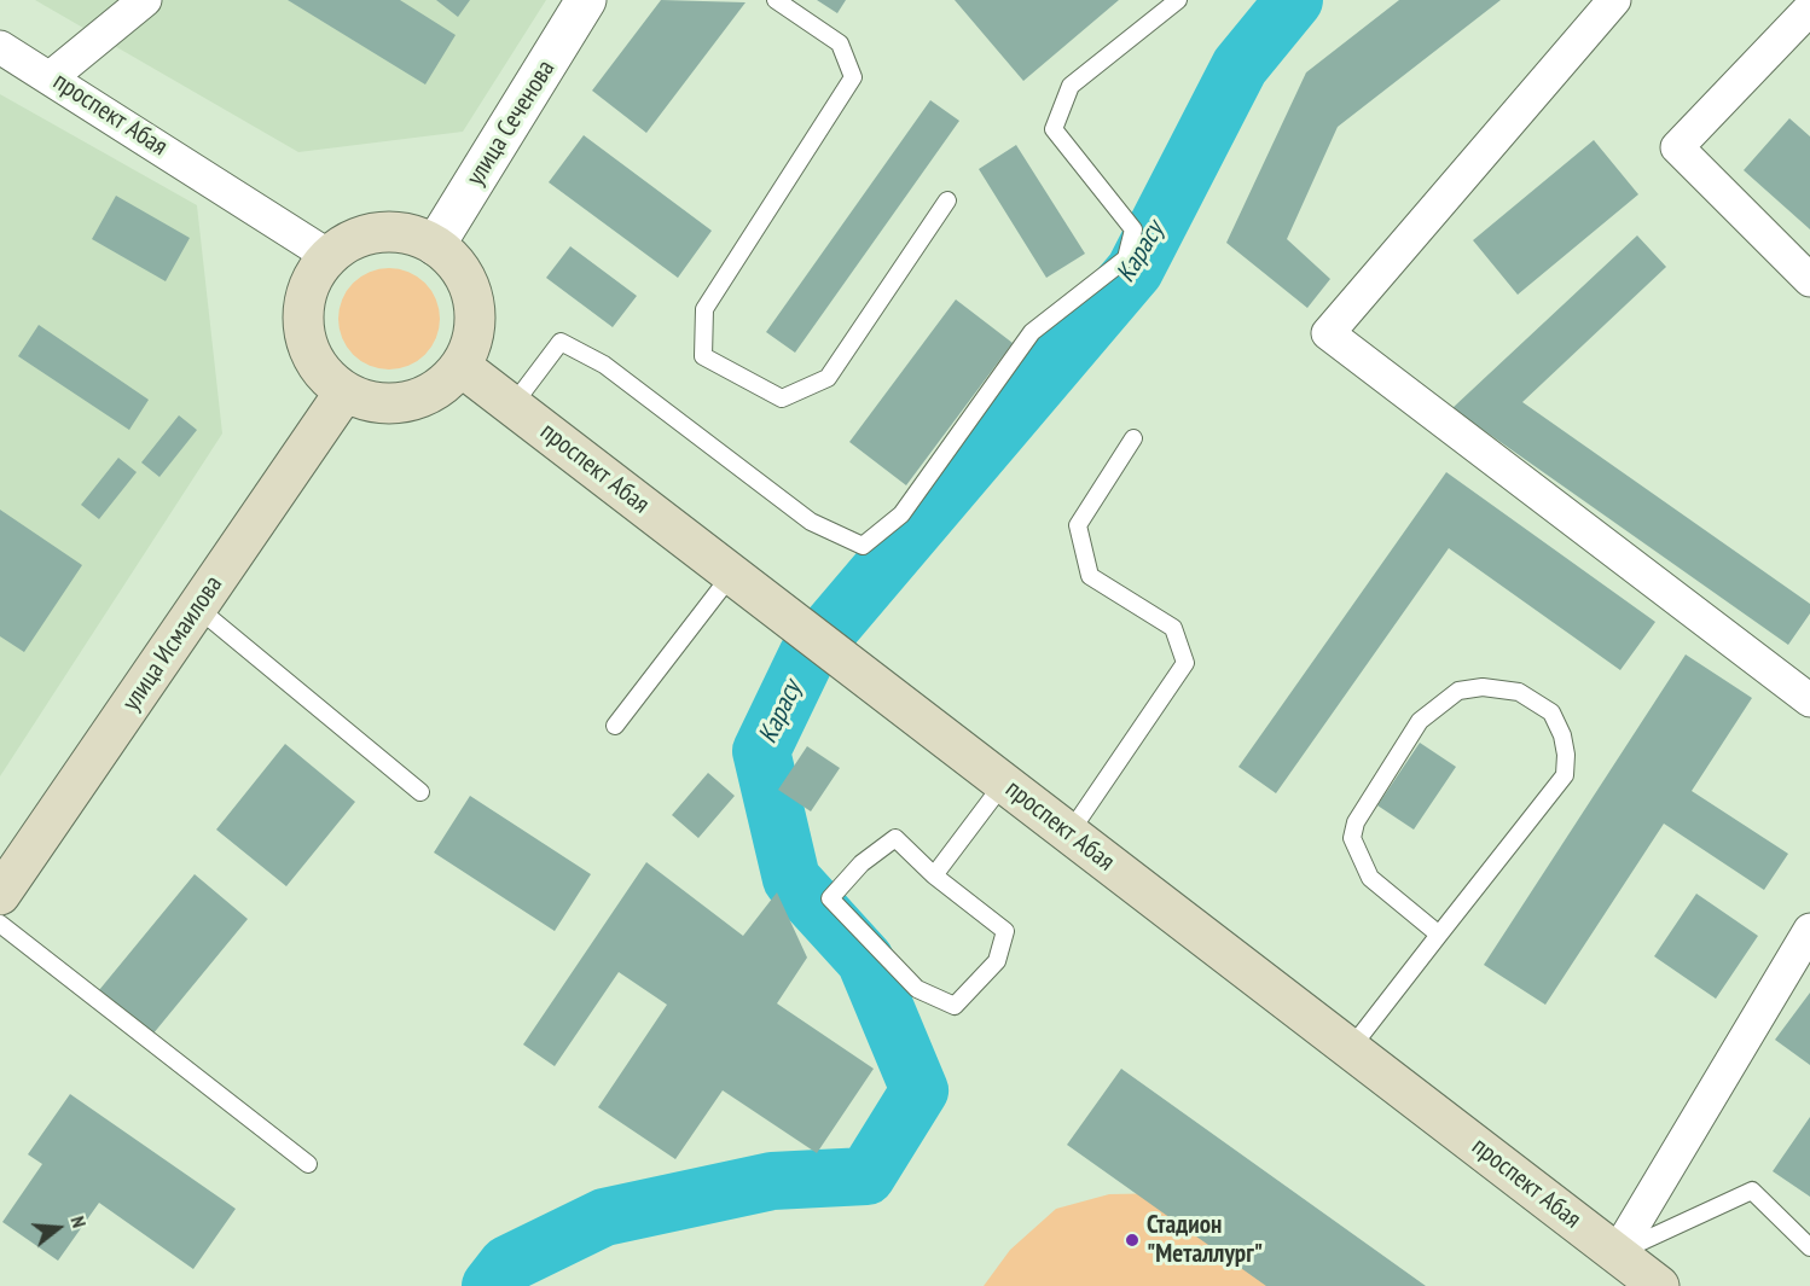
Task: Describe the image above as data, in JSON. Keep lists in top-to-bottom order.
{
  "streets": {
    "main road": ["проспект Абая", "улица Исмаилова"],
    "street": ["улица Сеченова"]
  },
  "crossings": [
    ["проспект Абая", "улица Сеченова"],
    ["проспект Абая", "улица Исмаилова"],
    ["улица Сеченова", "улица Исмаилова"]
  ],
  "water": ["Карасу"],
  "places": ["Стадион \"Металлург\""],
  "north": "right"
}
